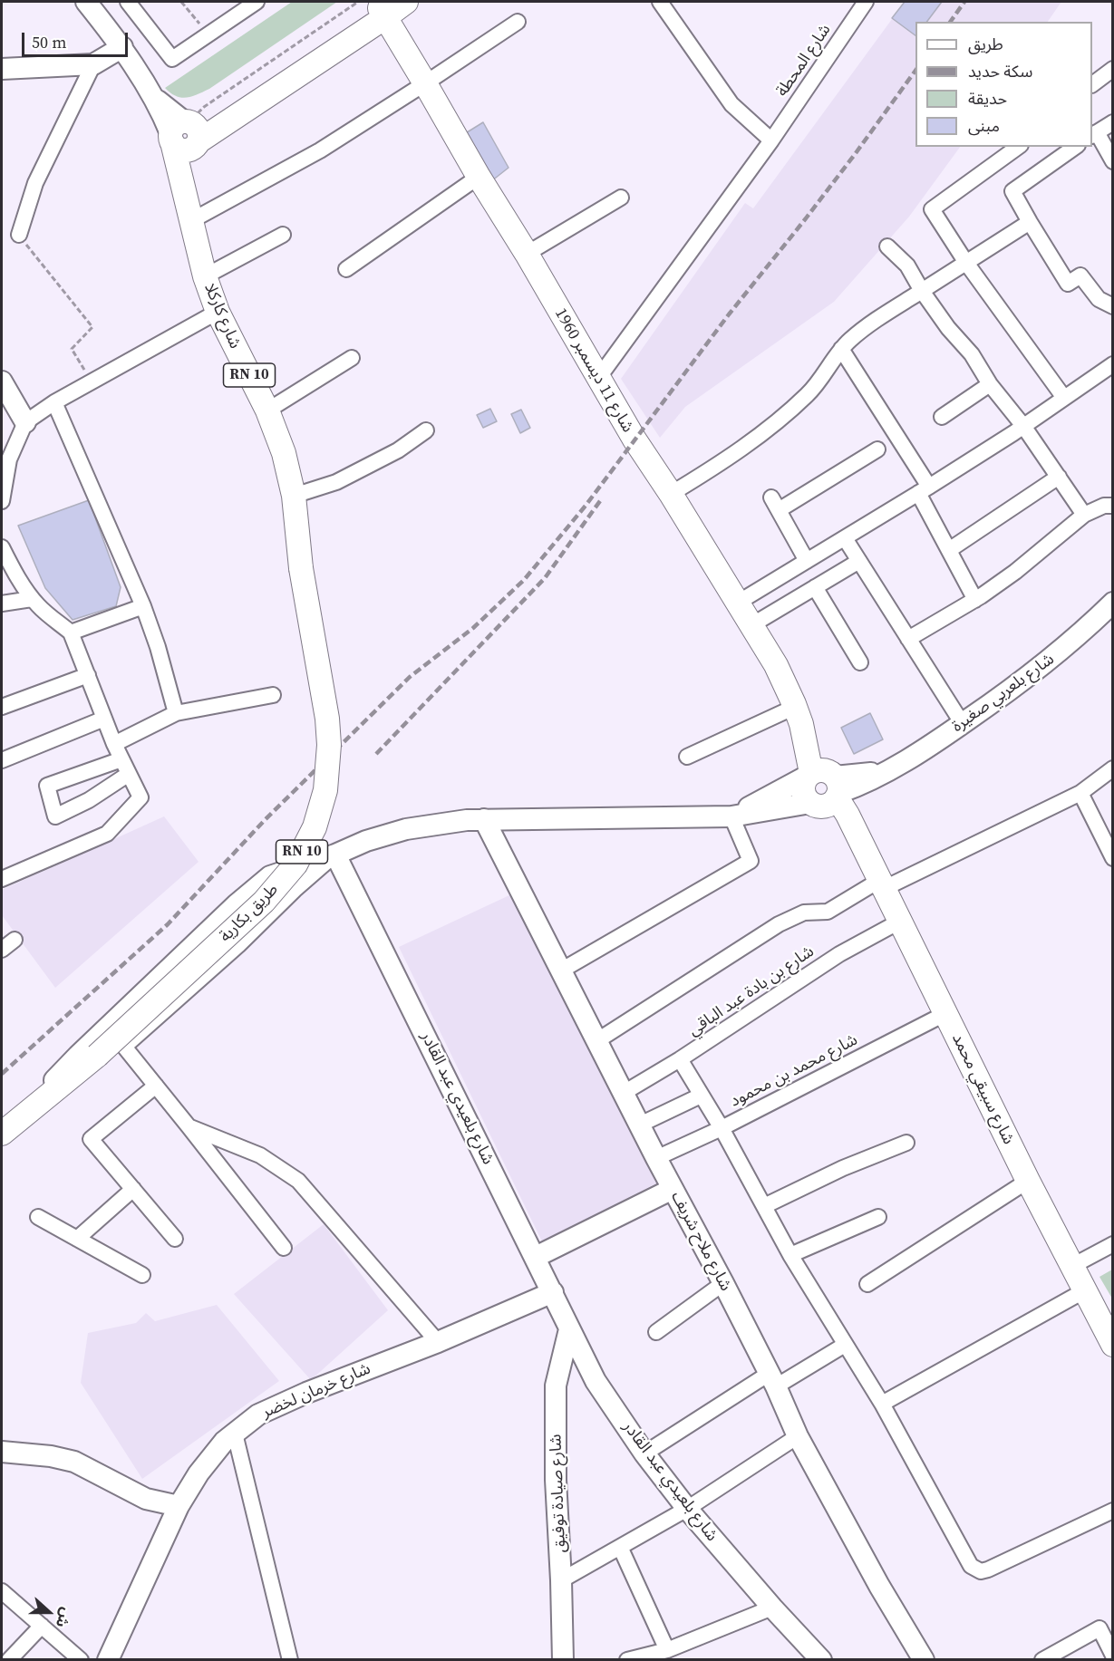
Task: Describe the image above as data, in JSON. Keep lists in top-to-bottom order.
{
  "streets": {
    "main road": [
      "شارع كاركلا",
      "شارع 11 ديسمبر 1960",
      "RN 10",
      "شارع بلعربي صغيرة",
      "طريق بكارية",
      "شارع سبيقي محمد",
      "شارع بلعيدي عبد القادر",
      "شارع ملاح شريف",
      "شارع خرمان لخضر",
      "شارع صيادة توفيق"
    ],
    "street": ["شارع المحطة", "شارع بن بادة عبد الباقي", "شارع محمد بن محمود"]
  },
  "crossings": [
    ["شارع المحطة", "شارع 11 ديسمبر 1960"],
    ["شارع كاركلا", "طريق بكارية"],
    ["شارع 11 ديسمبر 1960", "شارع بلعربي صغيرة"],
    ["شارع 11 ديسمبر 1960", "شارع سبيقي محمد"],
    ["RN 10", "طريق بكارية"],
    ["شارع بلعربي صغيرة", "شارع سبيقي محمد"],
    ["شارع بن بادة عبد الباقي", "شارع سبيقي محمد"],
    ["شارع بن بادة عبد الباقي", "شارع ملاح شريف"],
    ["شارع محمد بن محمود", "شارع سبيقي محمد"],
    ["شارع محمد بن محمود", "شارع ملاح شريف"],
    ["شارع بلعيدي عبد القادر", "شارع خرمان لخضر"],
    ["شارع بلعيدي عبد القادر", "شارع صيادة توفيق"]
  ],
  "legend": [
    "طريق",
    "سكة حديد",
    "حديقة",
    "مبنى"
  ],
  "scale_bar": "50 m",
  "north": "right"
}
